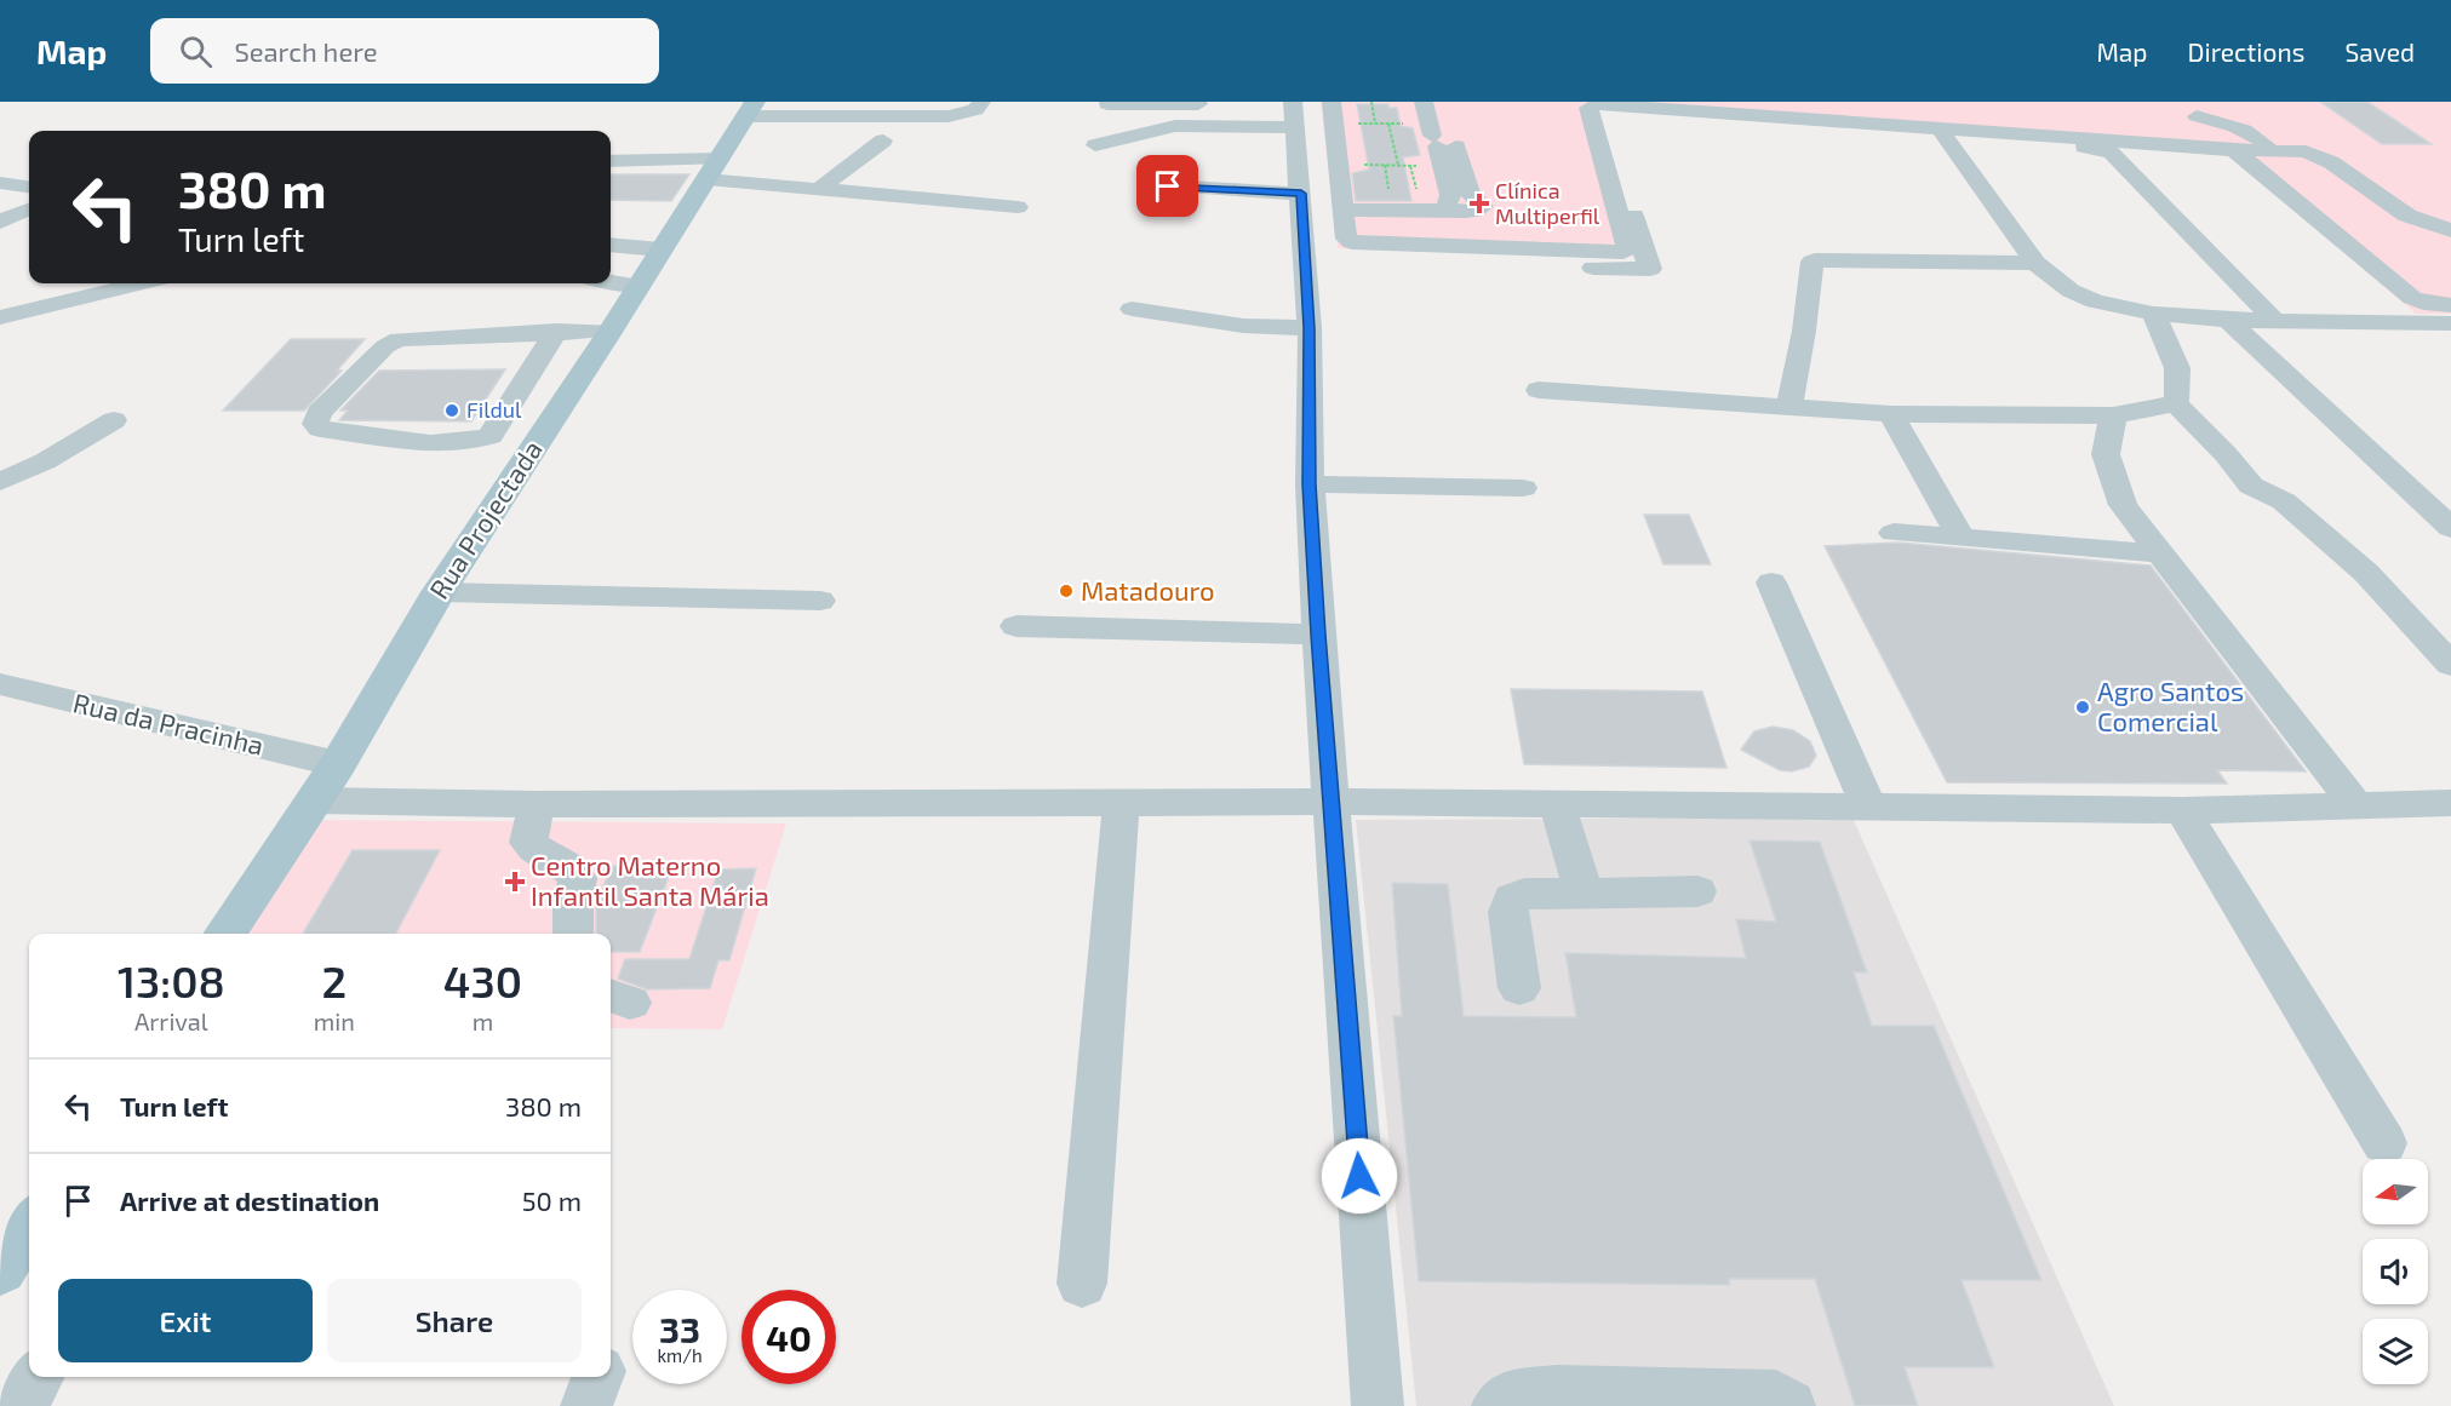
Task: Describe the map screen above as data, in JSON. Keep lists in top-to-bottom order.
{
  "streets": {
    "main road": ["Rua Projectada"],
    "street": ["Rua da Pracinha"]
  },
  "crossings": [
    ["Rua Projectada", "Rua da Pracinha"]
  ],
  "places": {
    "health": ["Clínica Multiperfil", "Centro Materno Infantil Santa Mária"],
    "other": ["Fildul", "Matadouro", "Agro Santos Comercial"]
  },
  "north": "left",
  "page": {
    "header": "Map",
    "search": "Search here",
    "nav": ["Map", "Directions", "Saved"],
    "turn": ["380 m", "Turn left"],
    "eta": [
      "13:08",
      "Arrival",
      "2",
      "min",
      "430",
      "m"
    ],
    "list": [
      {
        "name": "Turn left",
        "value": "380 m"
      },
      {
        "name": "Arrive at destination",
        "value": "50 m"
      }
    ],
    "buttons": ["Exit", "Share"],
    "speed": "33 km/h",
    "limit": "40"
  }
}
